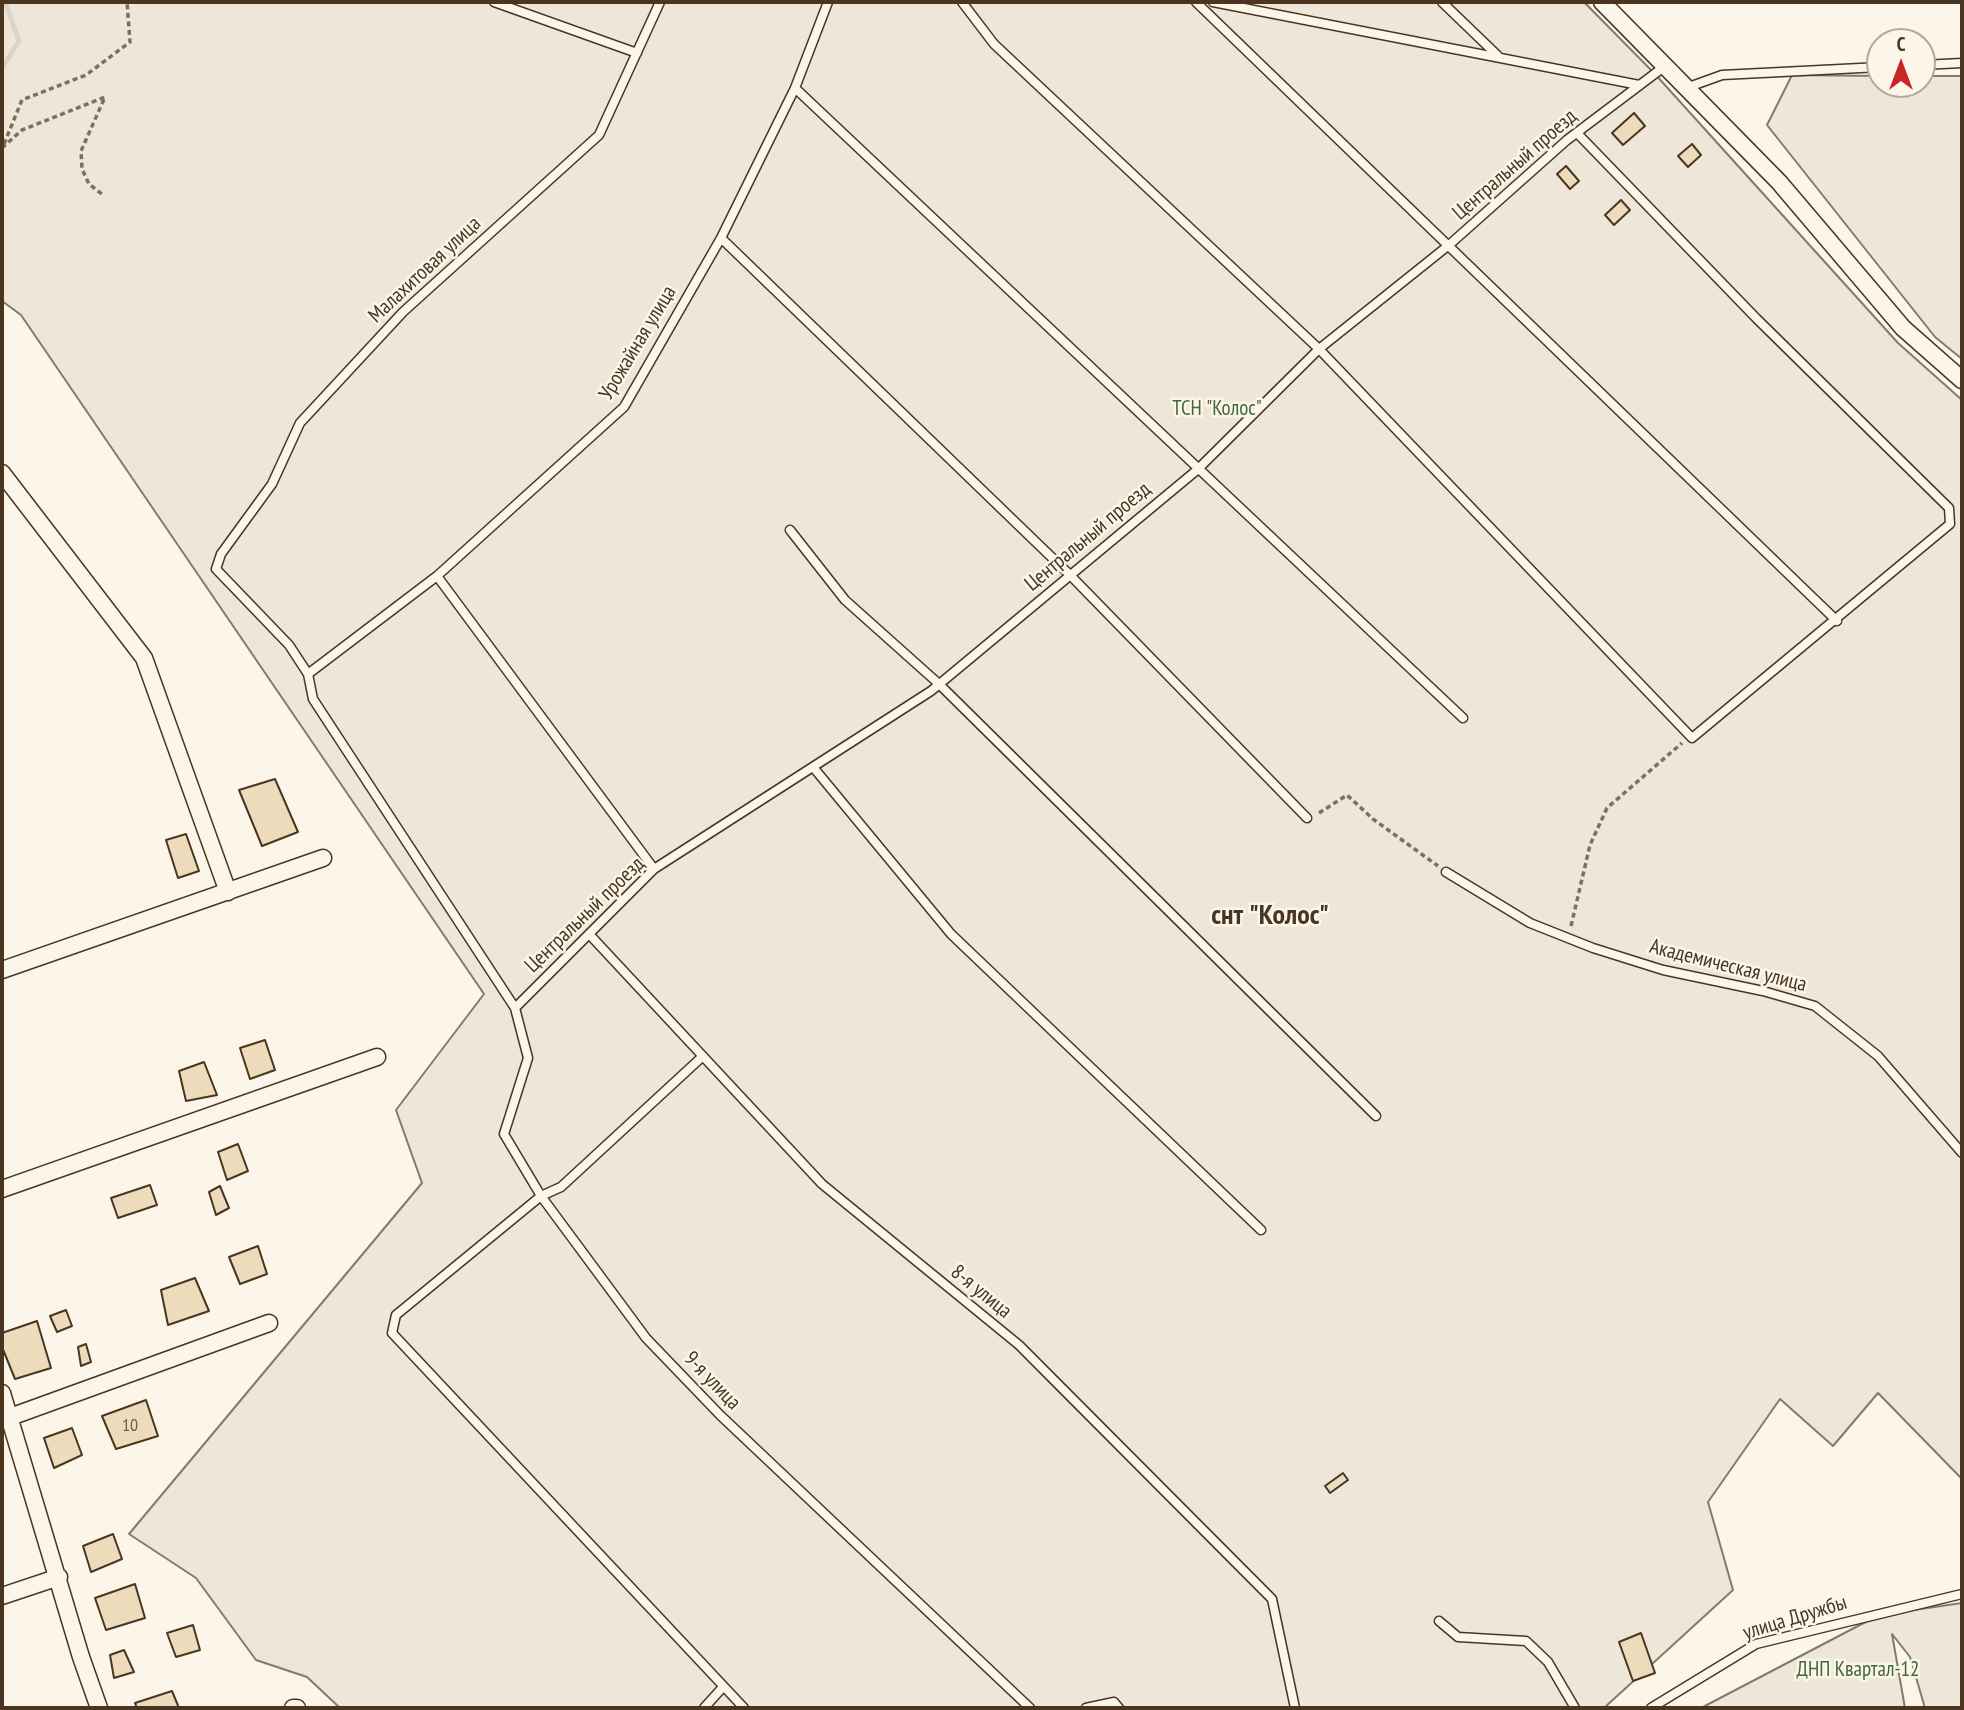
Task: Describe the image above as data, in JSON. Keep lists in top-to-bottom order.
{
  "streets": {
    "lane": [
      "Центральный проезд",
      "Малахитовая улица",
      "Урожайная улица",
      "Академическая улица",
      "8-я улица",
      "9-я улица",
      "улица Дружбы"
    ]
  },
  "crossings": [
    ["Центральный проезд", "8-я улица"],
    ["Центральный проезд", "9-я улица"],
    ["Малахитовая улица", "9-я улица"],
    ["Урожайная улица", "9-я улица"]
  ],
  "districts": ["снт \"Колос\""],
  "parks": ["ТСН \"Колос\"", "ДНП Квартал-12"],
  "house_numbers": ["10"],
  "north": "top"
}
